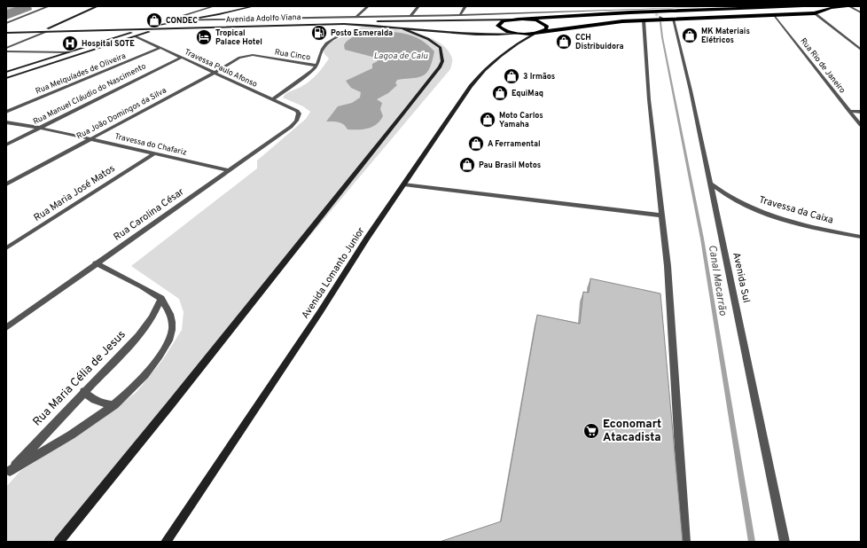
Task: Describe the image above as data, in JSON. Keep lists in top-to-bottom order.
{
  "streets": {
    "highway": ["Avenida Lomanto Junior"],
    "main road": ["Avenida Adolfo Viana"],
    "street": [
      "Rua Cinco",
      "Rua Rio de Janeiro",
      "Travessa Paulo Afonso",
      "Rua Melquíades de Oliveira",
      "Rua Manuel Cláudio do Nascimento",
      "Rua João Domingos da Silva",
      "Travessa do Chafariz",
      "Rua Maria José Matos",
      "Travessa da Caixa",
      "Rua Carolina César",
      "Avenida Sul",
      "Rua Maria Célia de Jesus"
    ]
  },
  "crossings": [
    ["Rua Cinco", "Rua João Domingos da Silva"],
    ["Rua Rio de Janeiro", "Avenida Lomanto Junior"],
    ["Travessa Paulo Afonso", "Rua Melquíades de Oliveira"],
    ["Travessa Paulo Afonso", "Rua Manuel Cláudio do Nascimento"],
    ["Travessa Paulo Afonso", "Rua João Domingos da Silva"],
    ["Travessa Paulo Afonso", "Rua Carolina César"],
    ["Rua Manuel Cláudio do Nascimento", "Travessa do Chafariz"],
    ["Rua João Domingos da Silva", "Travessa do Chafariz"],
    ["Travessa do Chafariz", "Rua Maria José Matos"],
    ["Travessa do Chafariz", "Rua Carolina César"],
    ["Travessa da Caixa", "Avenida Sul"],
    ["Avenida Lomanto Junior", "Avenida Sul"]
  ],
  "water": ["Lagoa de Calu", "Canal Macarrão"],
  "places": {
    "shop": [
      "CONDEC",
      "MK Materiais Elétricos",
      "CCH Distribuidora",
      "3 Irmãos",
      "EquiMaq",
      "Moto Carlos Yamaha",
      "A Ferramental",
      "Pau Brasil Motos"
    ],
    "fuel station": ["Posto Esmeralda"],
    "hotel": ["Tropical Palace Hotel"],
    "hospital": ["Hospital SOTE"],
    "supermarket": ["Economart Atacadista"]
  }
}
